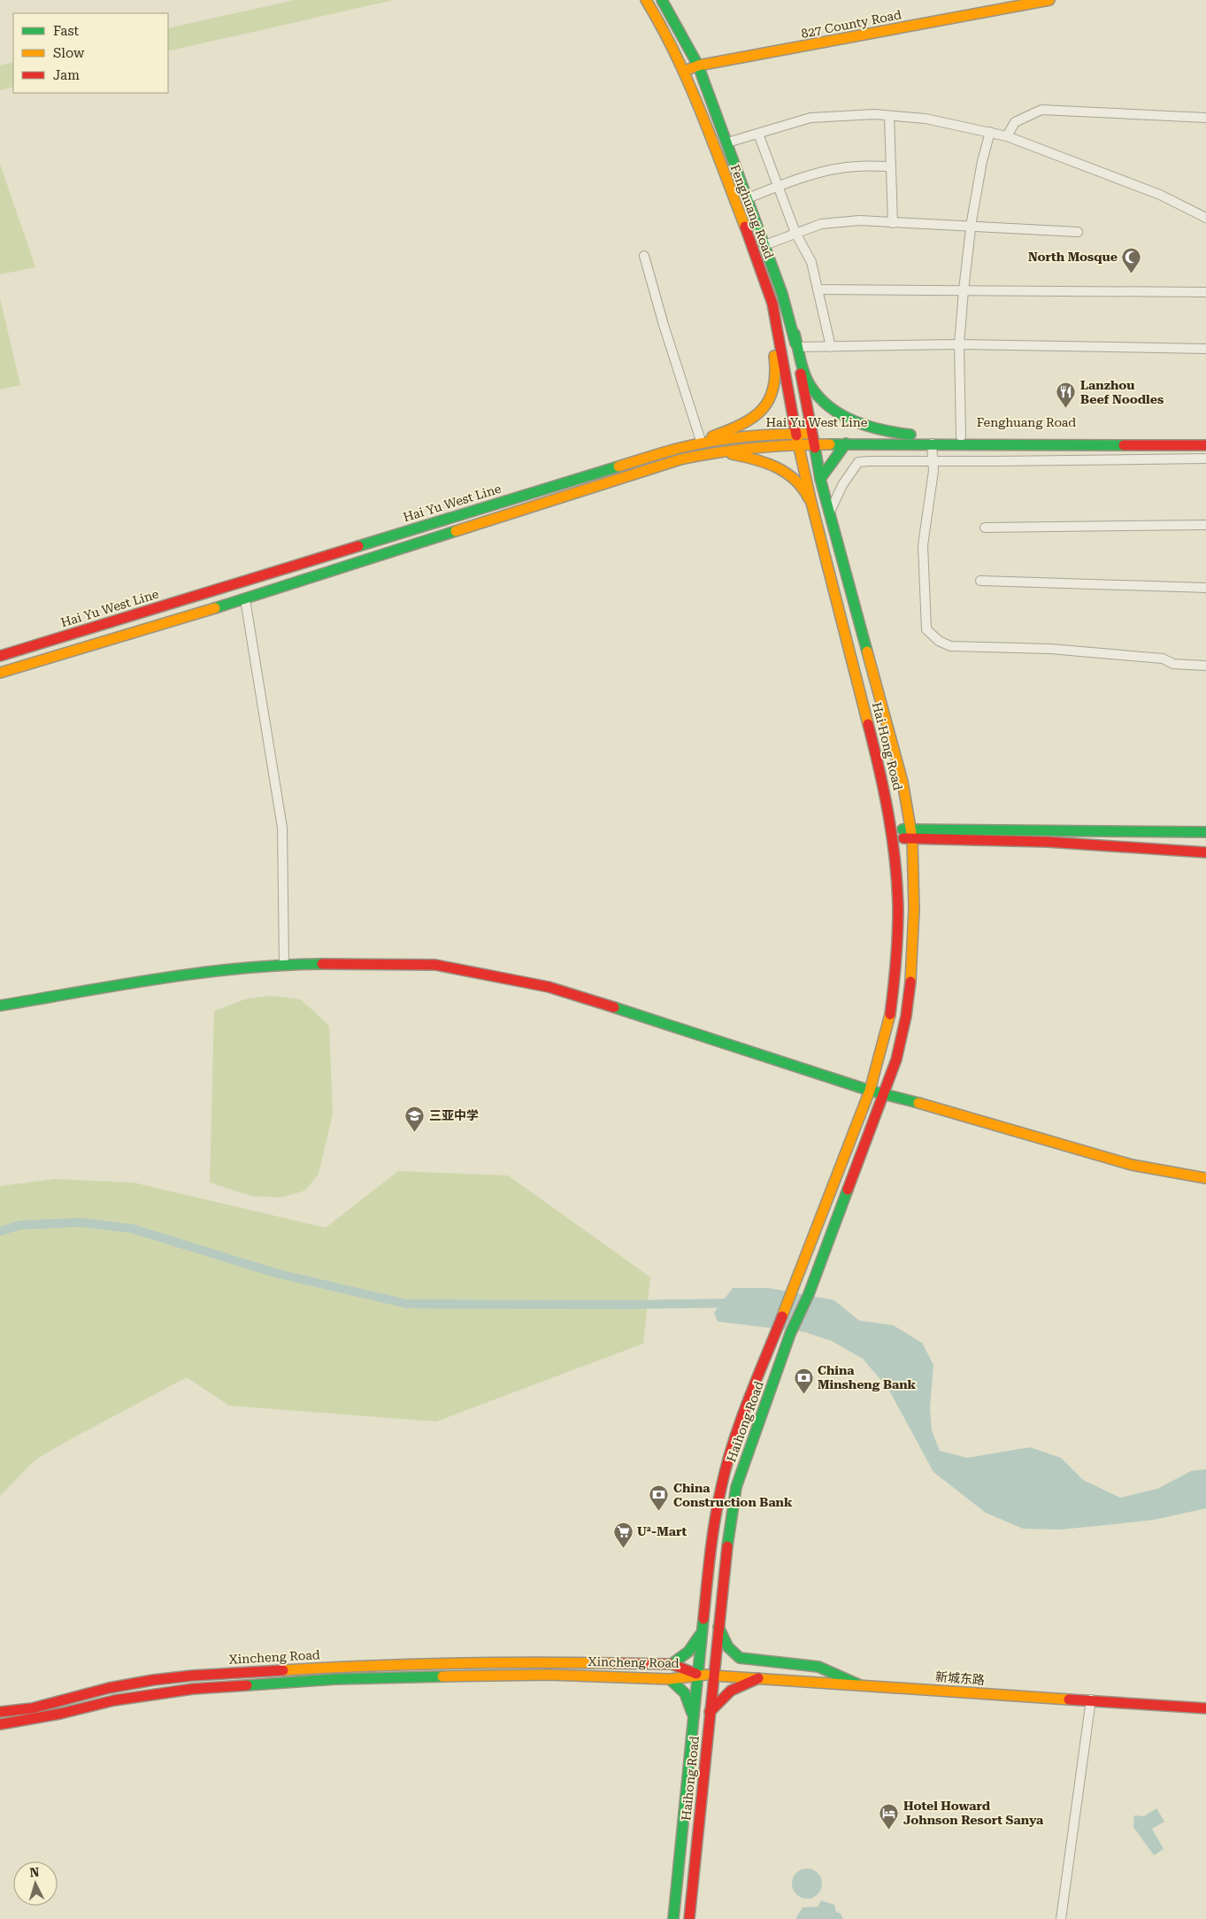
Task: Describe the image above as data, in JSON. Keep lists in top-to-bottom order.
{
  "streets": {
    "main road": [
      "827 County Road",
      "Fenghuang Road",
      "Hai Yu West Line",
      "Hai Hong Road",
      "Haihong Road",
      "Xincheng Road",
      "新城东路"
    ]
  },
  "crossings": [
    ["827 County Road", "Fenghuang Road"],
    ["Fenghuang Road", "Hai Yu West Line"],
    ["Fenghuang Road", "Hai Hong Road"],
    ["Hai Yu West Line", "Hai Hong Road"],
    ["Hai Hong Road", "Haihong Road"],
    ["Haihong Road", "Xincheng Road"],
    ["Haihong Road", "新城东路"],
    ["Xincheng Road", "新城东路"]
  ],
  "places": {
    "mosque": ["North Mosque"],
    "restaurant": ["Lanzhou Beef Noodles"],
    "school or university": ["三亚中学"],
    "bank": ["China Minsheng Bank", "China Construction Bank"],
    "supermarket": ["U²-Mart"],
    "hotel": ["Hotel Howard Johnson Resort Sanya"]
  },
  "legend": ["Fast", "Slow", "Jam"],
  "north": "top"
}
